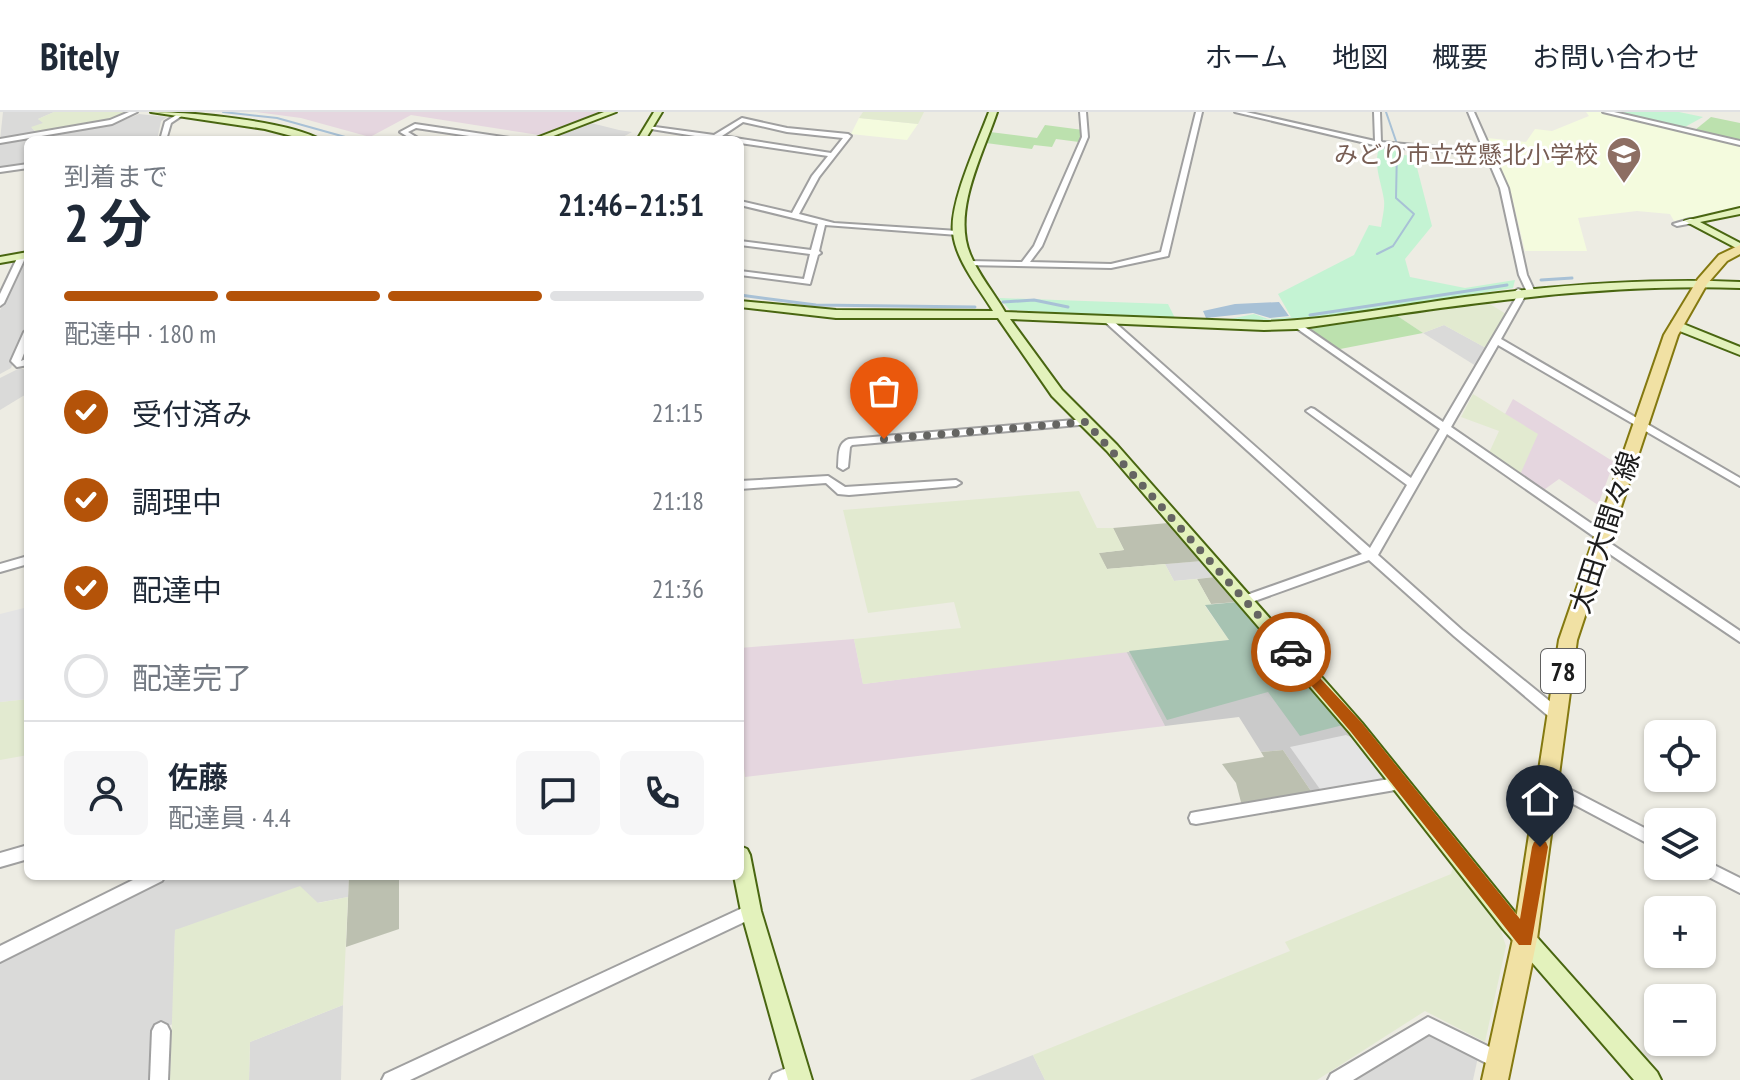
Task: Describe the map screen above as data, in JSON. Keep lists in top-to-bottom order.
{
  "streets": {
    "main road": ["太田大間々線", "78"]
  },
  "places": {
    "school or university": ["みどり市立笠懸北小学校"]
  },
  "page": {
    "header": "Bitely",
    "nav": [
      "ホーム",
      "地図",
      "概要",
      "お問い合わせ"
    ],
    "heading": ["2 分", "到着まで", "21:46–21:51"],
    "panel": ["佐藤", "配達員 · 4.4"],
    "bar": "配達中 · 180 m",
    "list": [
      ["受付済み", "21:15"],
      ["調理中", "21:18"],
      ["配達中", "21:36"],
      "配達完了"
    ],
    "map_buttons": ["+", "−"]
  }
}
